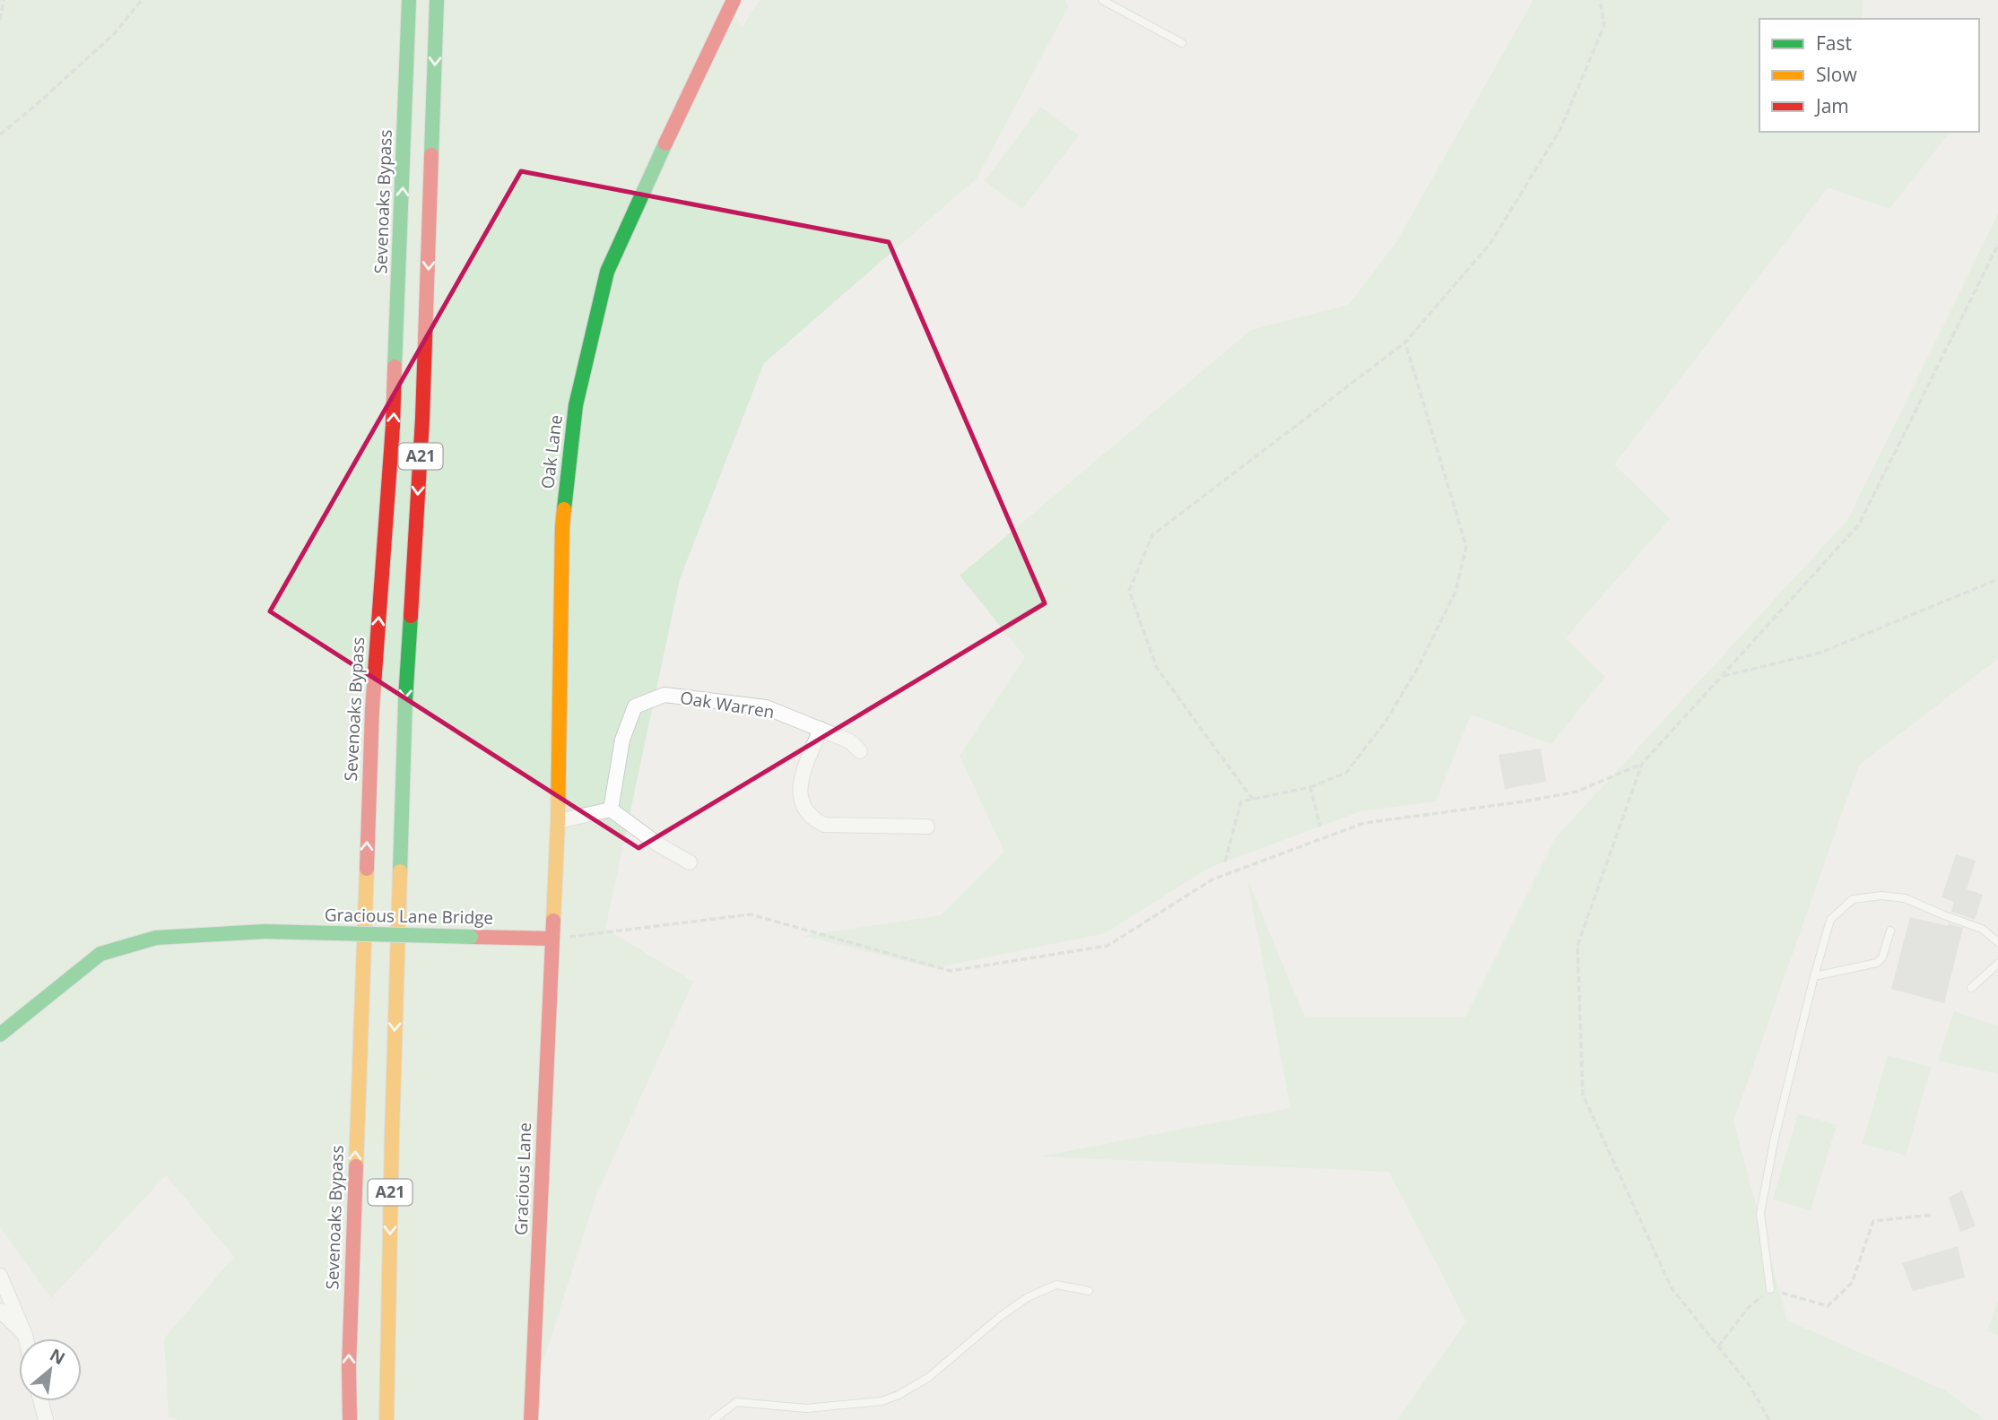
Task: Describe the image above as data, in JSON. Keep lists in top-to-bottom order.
{
  "streets": {
    "main road": [
      "Sevenoaks Bypass",
      "Oak Lane",
      "A21",
      "Gracious Lane Bridge",
      "Gracious Lane"
    ],
    "street": ["Oak Warren"]
  },
  "crossings": [
    ["Oak Lane", "Gracious Lane Bridge"],
    ["Oak Lane", "Gracious Lane"],
    ["Gracious Lane Bridge", "Gracious Lane"]
  ],
  "legend": ["Fast", "Slow", "Jam"],
  "north": "top right"
}
